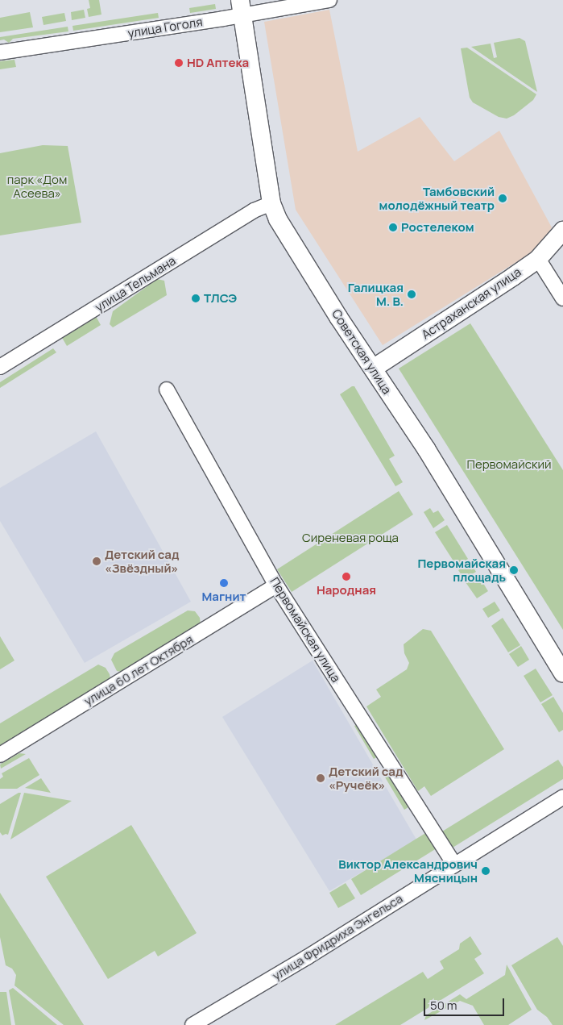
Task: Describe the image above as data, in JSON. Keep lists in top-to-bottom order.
{
  "streets": {
    "main road": ["Астраханская улица", "Советская улица"],
    "street": [
      "улица Гоголя",
      "улица Тельмана",
      "Первомайская улица",
      "улица 60 лет Октября",
      "улица Фридриха Энгельса"
    ]
  },
  "crossings": [
    ["улица Гоголя", "Советская улица"],
    ["улица Тельмана", "Советская улица"],
    ["Астраханская улица", "Советская улица"],
    ["Первомайская улица", "улица 60 лет Октября"],
    ["Первомайская улица", "улица Фридриха Энгельса"]
  ],
  "parks": ["парк «Дом Асеева»", "Первомайский", "Сиреневая роща"],
  "places": [
    "HD Аптека",
    "Тамбовский молодёжный театр",
    "Ростелеком",
    "Галицкая М. В.",
    "ТЛСЭ",
    "Детский сад «Звёздный»",
    "Первомайская площадь",
    "Народная",
    "Магнит",
    "Детский сад «Ручеёк»",
    "Виктор Александрович Мясницын"
  ],
  "scale_bar": "50 m"
}
